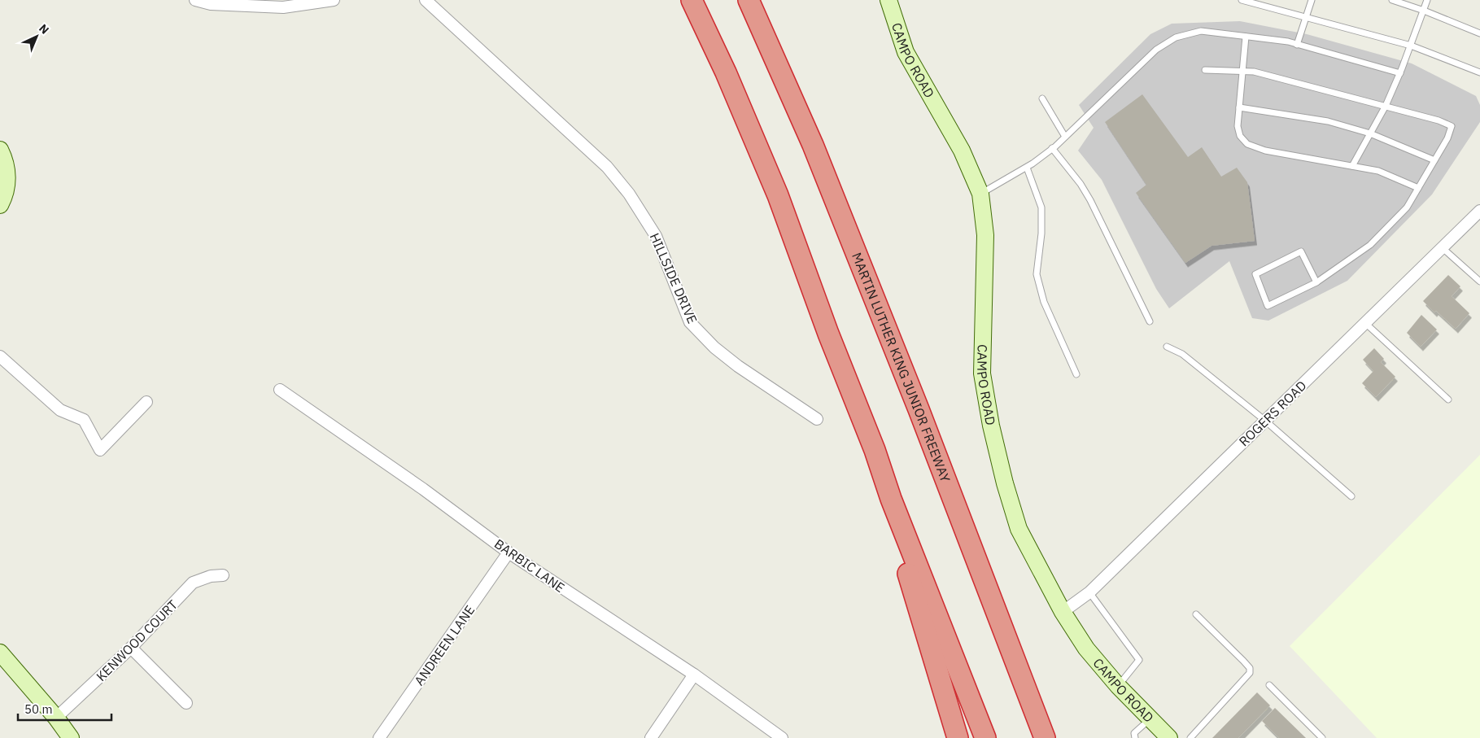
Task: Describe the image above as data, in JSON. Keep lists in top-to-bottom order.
{
  "streets": {
    "highway": ["MARTIN LUTHER KING JUNIOR FREEWAY"],
    "main road": ["CAMPO ROAD"],
    "street": [
      "HILLSIDE DRIVE",
      "ROGERS ROAD",
      "BARBIC LANE",
      "KENWOOD COURT",
      "ANDREEN LANE"
    ]
  },
  "crossings": [
    ["CAMPO ROAD", "ROGERS ROAD"],
    ["BARBIC LANE", "ANDREEN LANE"]
  ],
  "scale_bar": "50 m",
  "north": "top right"
}
